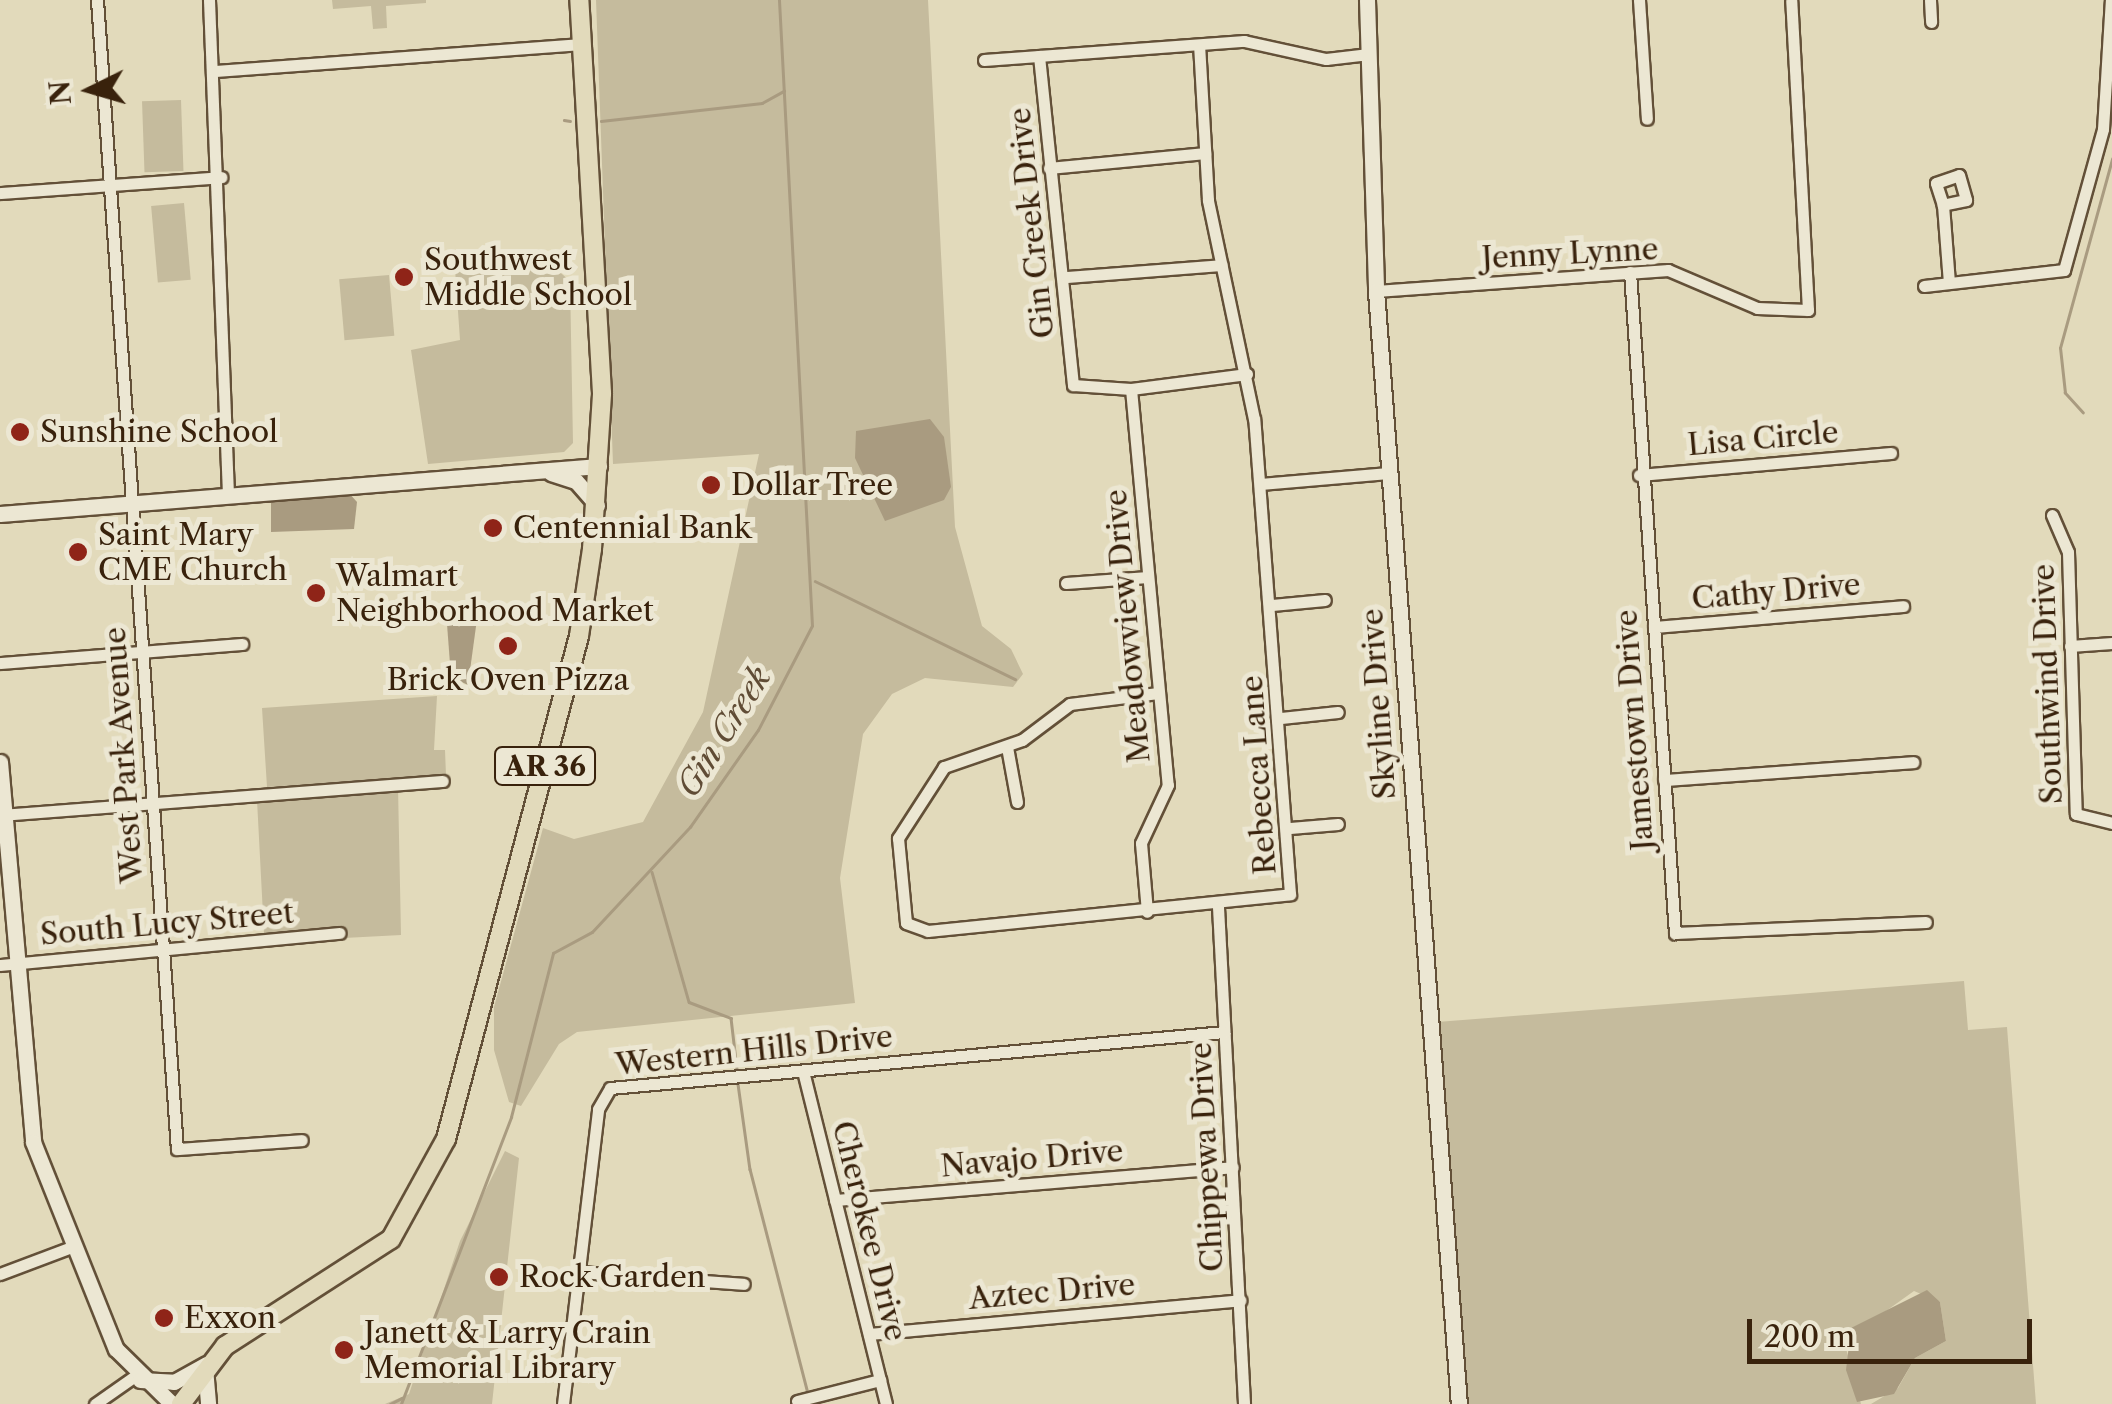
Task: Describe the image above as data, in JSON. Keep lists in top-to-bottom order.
{
  "streets": {
    "main road": ["AR 36"],
    "street": [
      "Gin Creek Drive",
      "Jenny Lynne",
      "Lisa Circle",
      "Cathy Drive",
      "Meadowview Drive",
      "Southwind Drive",
      "Skyline Drive",
      "Jamestown Drive",
      "West Park Avenue",
      "Rebecca Lane",
      "South Lucy Street",
      "Western Hills Drive",
      "Chippewa Drive",
      "Navajo Drive",
      "Cherokee Drive",
      "Aztec Drive"
    ]
  },
  "crossings": [
    ["Gin Creek Drive", "Meadowview Drive"],
    ["Jenny Lynne", "Skyline Drive"],
    ["Jenny Lynne", "Jamestown Drive"],
    ["Lisa Circle", "Jamestown Drive"],
    ["Cathy Drive", "Jamestown Drive"],
    ["Meadowview Drive", "Rebecca Lane"],
    ["West Park Avenue", "South Lucy Street"],
    ["Rebecca Lane", "Chippewa Drive"],
    ["Western Hills Drive", "Chippewa Drive"],
    ["Western Hills Drive", "Cherokee Drive"],
    ["Chippewa Drive", "Navajo Drive"],
    ["Chippewa Drive", "Aztec Drive"],
    ["Navajo Drive", "Cherokee Drive"],
    ["Cherokee Drive", "Aztec Drive"]
  ],
  "water": ["Gin Creek"],
  "places": [
    "Southwest Middle School",
    "Sunshine School",
    "Dollar Tree",
    "Centennial Bank",
    "Saint Mary CME Church",
    "Walmart Neighborhood Market",
    "Brick Oven Pizza",
    "Rock Garden",
    "Exxon",
    "Janett & Larry Crain Memorial Library"
  ],
  "scale_bar": "200 m",
  "north": "left"
}
